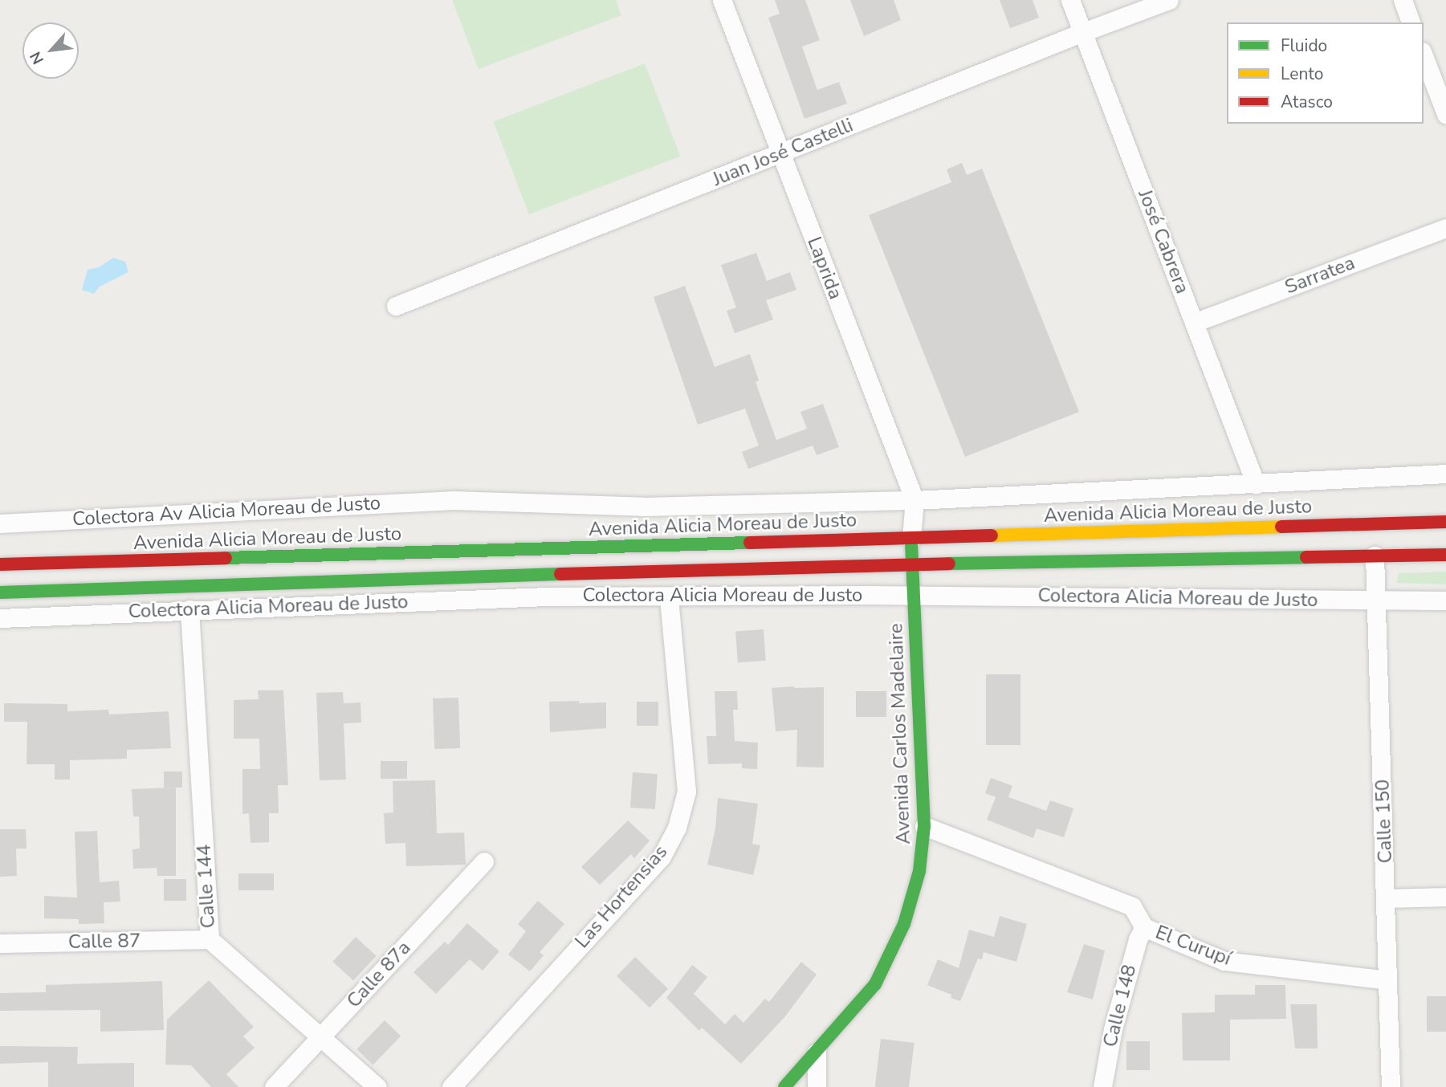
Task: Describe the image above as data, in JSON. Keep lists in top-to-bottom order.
{
  "streets": {
    "main road": ["Avenida Alicia Moreau de Justo", "Avenida Carlos Madelaire"],
    "street": [
      "Juan José Castelli",
      "José Cabrera",
      "Laprida",
      "Sarratea",
      "Colectora Av Alicia Moreau de Justo",
      "Colectora Alicia Moreau de Justo",
      "Calle 150",
      "Calle 144",
      "Las Hortensias",
      "Calle 87",
      "El Curupí",
      "Calle 87a",
      "Calle 148"
    ]
  },
  "crossings": [
    ["Juan José Castelli", "José Cabrera"],
    ["Juan José Castelli", "Laprida"],
    ["José Cabrera", "Sarratea"],
    ["Laprida", "Colectora Av Alicia Moreau de Justo"],
    ["Laprida", "Avenida Alicia Moreau de Justo"],
    ["Laprida", "Avenida Carlos Madelaire"],
    ["Avenida Alicia Moreau de Justo", "Avenida Carlos Madelaire"],
    ["Colectora Alicia Moreau de Justo", "Avenida Carlos Madelaire"],
    ["Colectora Alicia Moreau de Justo", "Calle 150"],
    ["Colectora Alicia Moreau de Justo", "Calle 144"],
    ["Colectora Alicia Moreau de Justo", "Las Hortensias"],
    ["Avenida Carlos Madelaire", "El Curupí"],
    ["Calle 150", "El Curupí"],
    ["Calle 144", "Calle 87"],
    ["Calle 144", "Calle 87a"],
    ["El Curupí", "Calle 148"]
  ],
  "legend": ["Fluido", "Lento", "Atasco"],
  "north": "bottom left"
}
